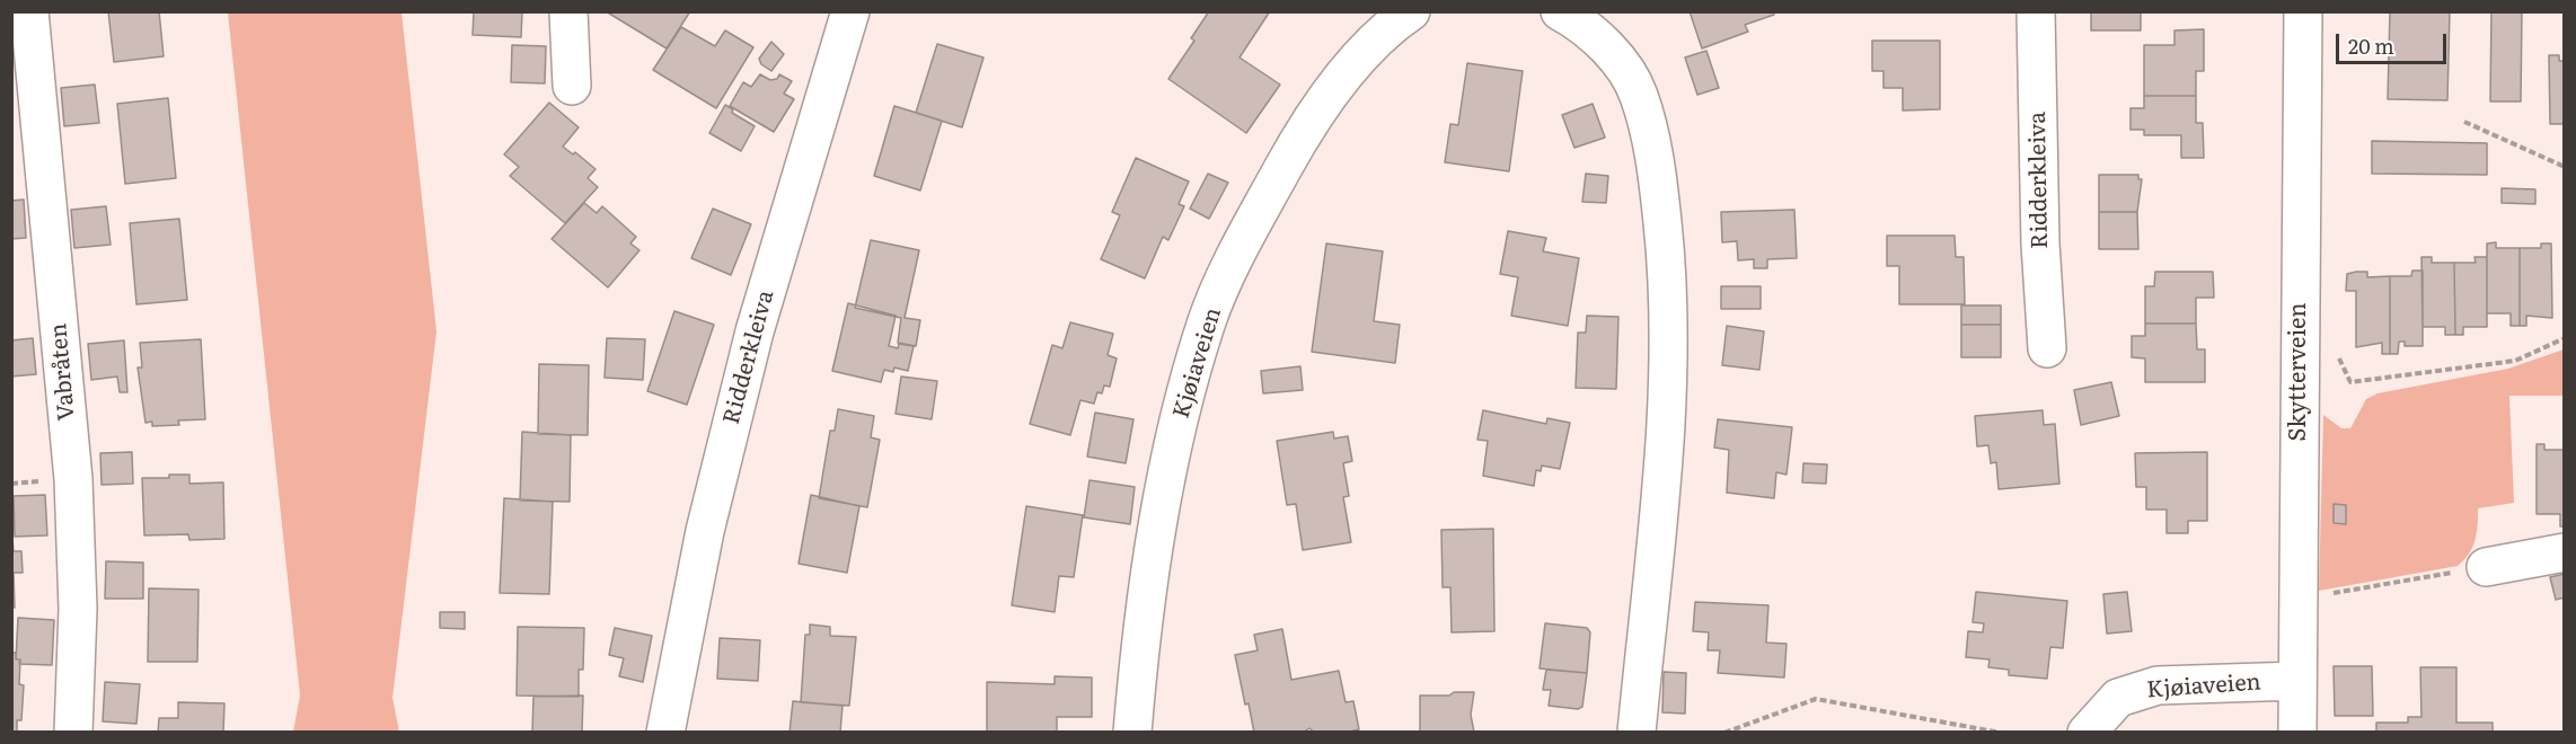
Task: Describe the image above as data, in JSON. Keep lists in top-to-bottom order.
{
  "streets": {
    "street": [
      "Ridderkleiva",
      "Kjøiaveien",
      "Vabråten",
      "Skytterveien"
    ]
  },
  "crossings": [
    ["Kjøiaveien", "Skytterveien"]
  ],
  "scale_bar": "20 m"
}
